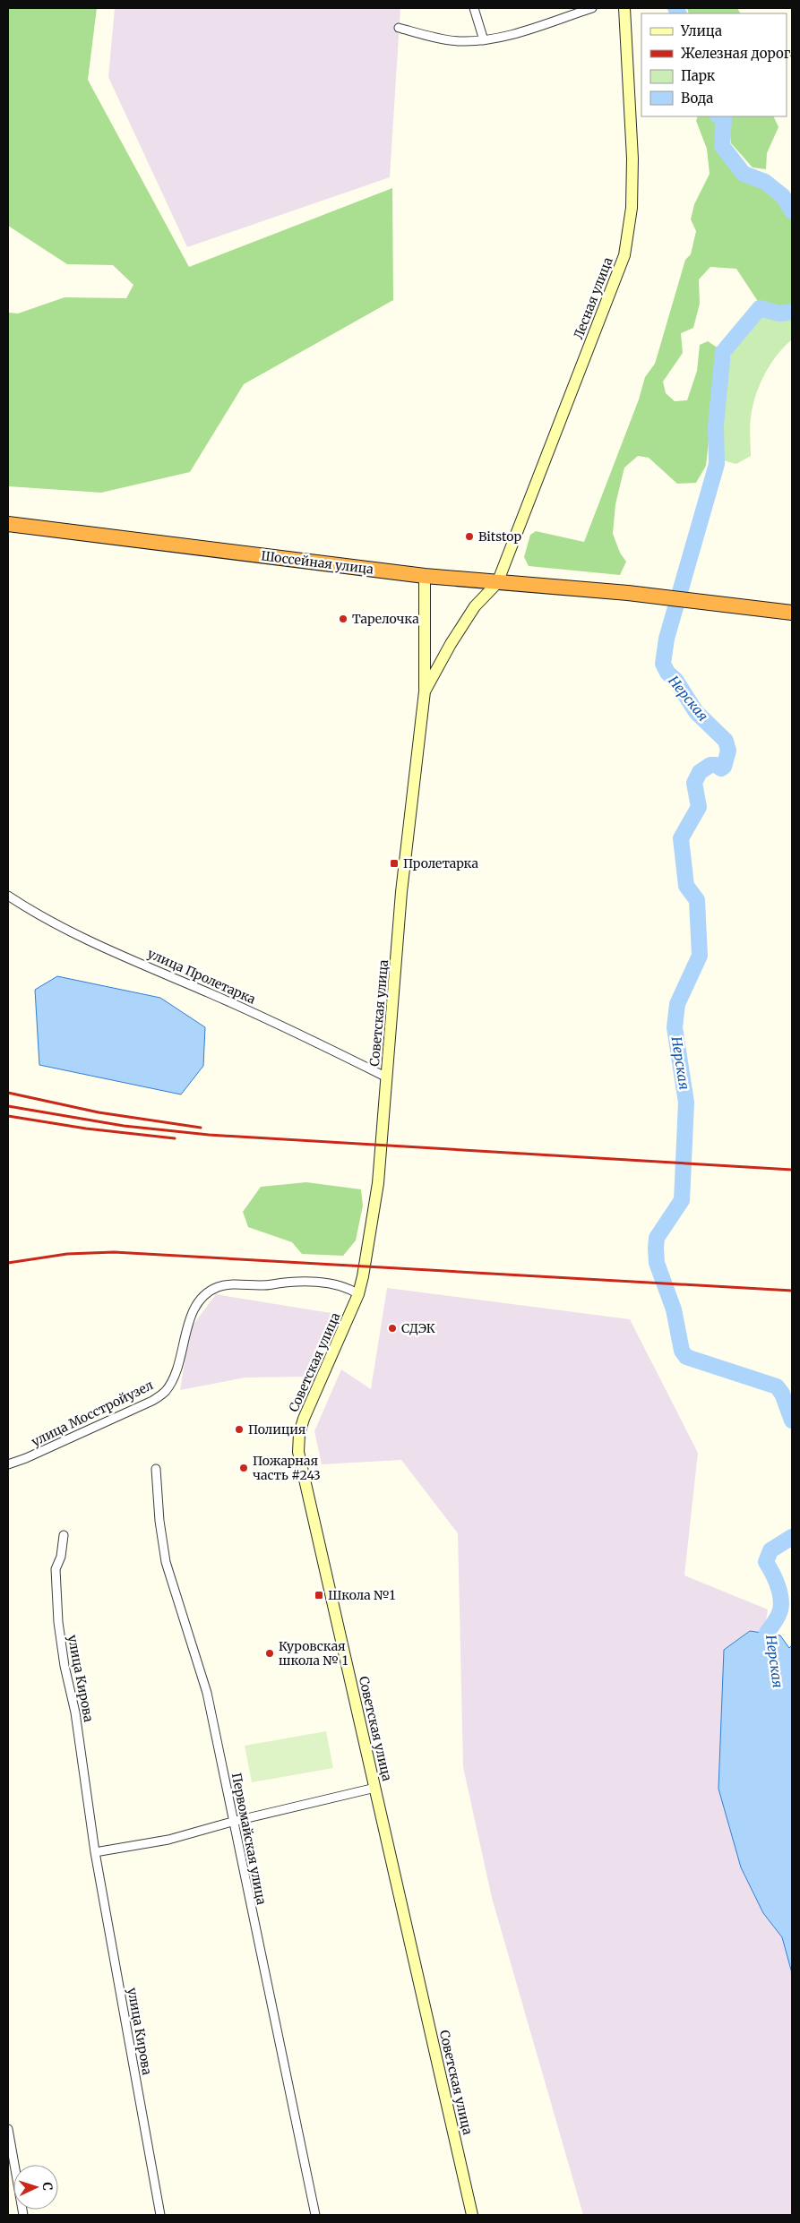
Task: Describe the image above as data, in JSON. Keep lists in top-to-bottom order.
{
  "streets": {
    "highway": ["Шоссейная улица"],
    "street": [
      "Лесная улица",
      "улица Пролетарка",
      "Советская улица",
      "улица Мосстройузел",
      "улица Кирова",
      "Первомайская улица"
    ]
  },
  "crossings": [
    ["Лесная улица", "Шоссейная улица"],
    ["Лесная улица", "Советская улица"],
    ["Шоссейная улица", "Советская улица"],
    ["улица Пролетарка", "Советская улица"],
    ["Советская улица", "улица Мосстройузел"]
  ],
  "water": ["Нерская"],
  "places": {
    "other": [
      "Bitstop",
      "Тарелочка",
      "СДЭК",
      "Полиция",
      "Пожарная часть #243",
      "Куровская школа № 1"
    ],
    "transit": ["Пролетарка", "Школа №1"]
  },
  "legend": [
    "Улица",
    "Железная дорога",
    "Парк",
    "Вода"
  ],
  "north": "right"
}
